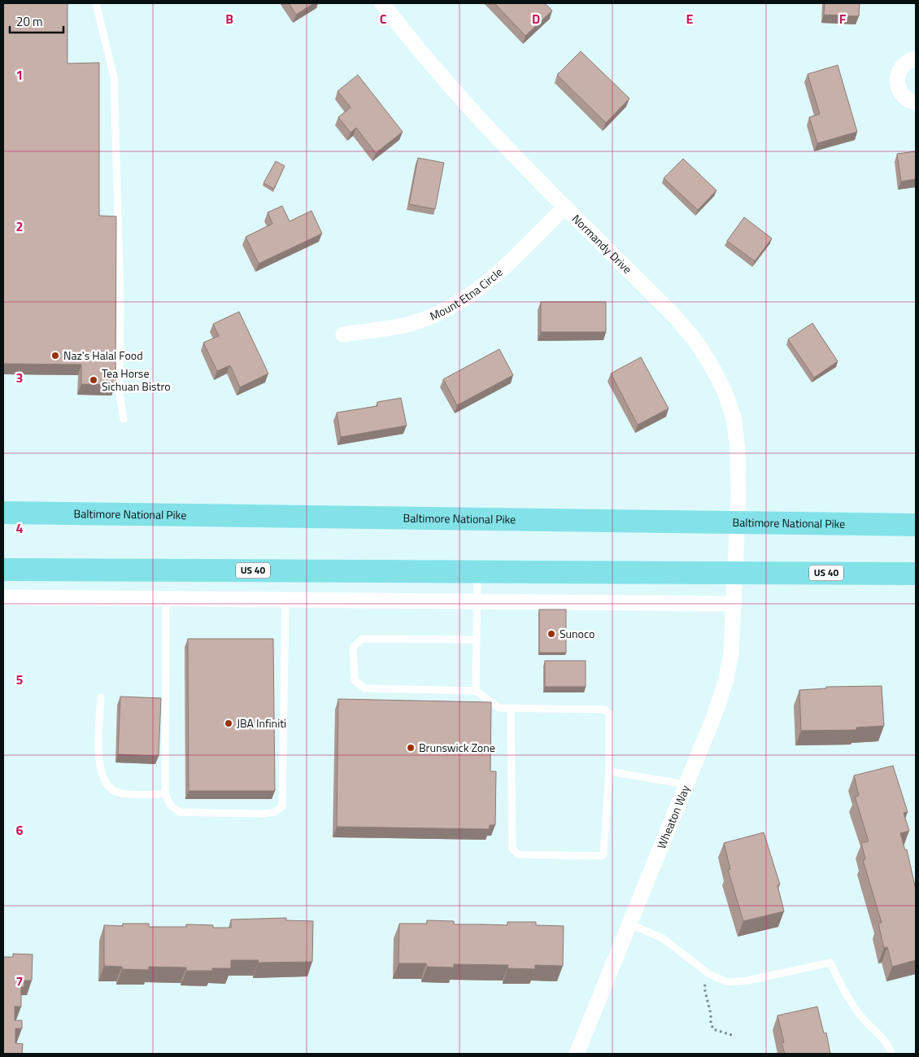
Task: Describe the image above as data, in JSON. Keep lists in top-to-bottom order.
{
  "streets": {
    "main road": ["Baltimore National Pike", "US 40"],
    "street": ["Normandy Drive", "Mount Etna Circle", "Wheaton Way"]
  },
  "crossings": [
    ["Normandy Drive", "Mount Etna Circle"],
    ["Normandy Drive", "Baltimore National Pike"],
    ["Normandy Drive", "US 40"],
    ["Normandy Drive", "Wheaton Way"],
    ["US 40", "Wheaton Way"]
  ],
  "places": [
    "Naz's Halal Food",
    "Tea Horse Sichuan Bistro",
    "Sunoco",
    "JBA Infiniti",
    "Brunswick Zone"
  ],
  "scale_bar": "20 m",
  "grid": {
    "columns": [
      "B",
      "C",
      "D",
      "E",
      "F"
    ],
    "rows": [
      "1",
      "2",
      "3",
      "4",
      "5",
      "6",
      "7"
    ]
  }
}
